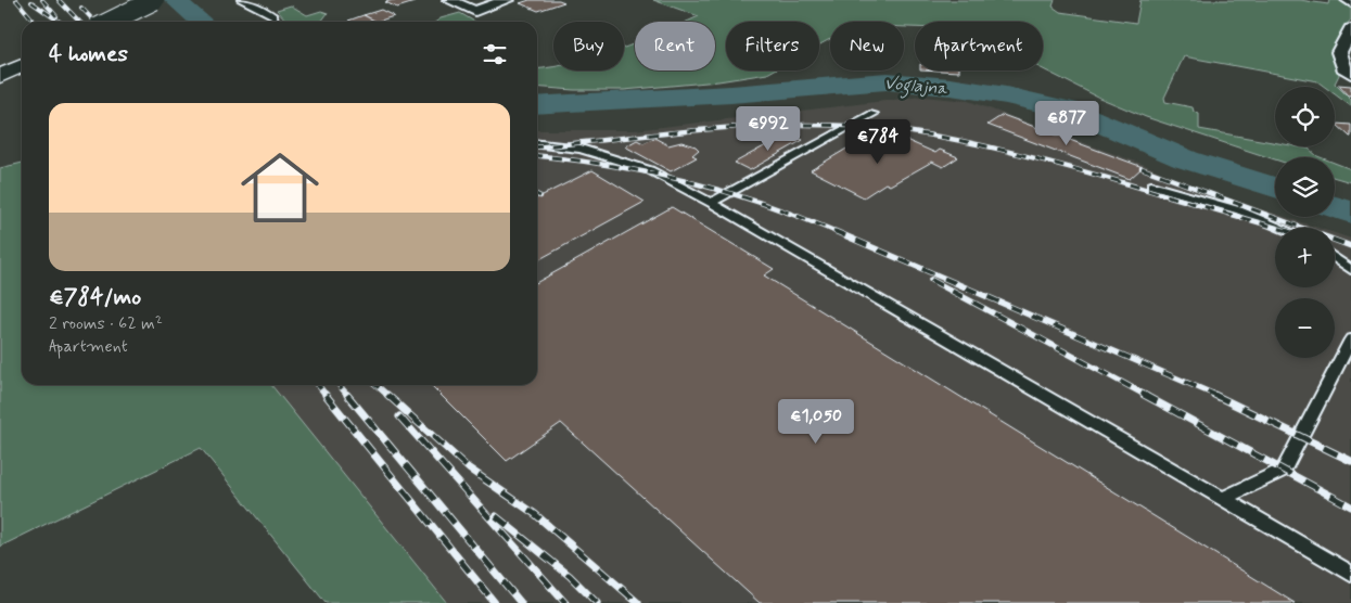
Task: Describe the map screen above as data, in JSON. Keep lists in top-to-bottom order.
{
  "water": ["Voglajna"],
  "page": {
    "chip": [
      "Buy",
      "Rent",
      "Filters",
      "New",
      "Apartment"
    ],
    "heading": "4 homes",
    "map_buttons": ["+", "−"],
    "list": [
      {
        "name": "€784/mo",
        "note": "2 rooms · 62 m² · Apartment"
      }
    ],
    "price": [
      "€877",
      "€992",
      "€784",
      "€1,050"
    ]
  }
}
